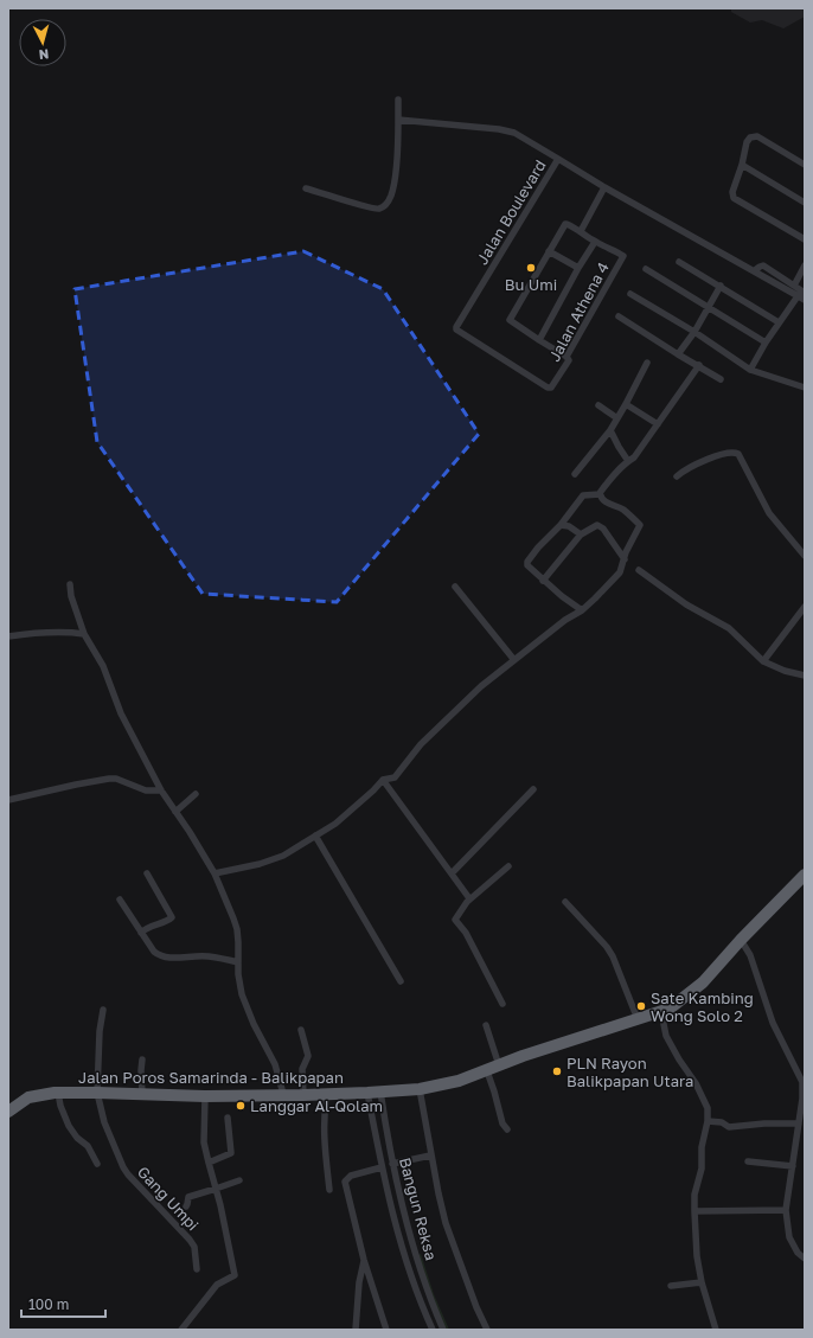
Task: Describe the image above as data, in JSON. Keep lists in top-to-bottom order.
{
  "streets": {
    "highway": ["Jalan Poros Samarinda - Balikpapan"],
    "street": [
      "Jalan Boulevard",
      "Jalan Athena 4",
      "Gang Umpi",
      "Bangun Reksa"
    ]
  },
  "crossings": [
    ["Jalan Boulevard", "Jalan Athena 4"],
    ["Jalan Poros Samarinda - Balikpapan", "Gang Umpi"],
    ["Jalan Poros Samarinda - Balikpapan", "Bangun Reksa"]
  ],
  "places": [
    "Bu Umi",
    "Sate Kambing Wong Solo 2",
    "PLN Rayon Balikpapan Utara",
    "Langgar Al-Qolam"
  ],
  "scale_bar": "100 m",
  "north": "bottom"
}
